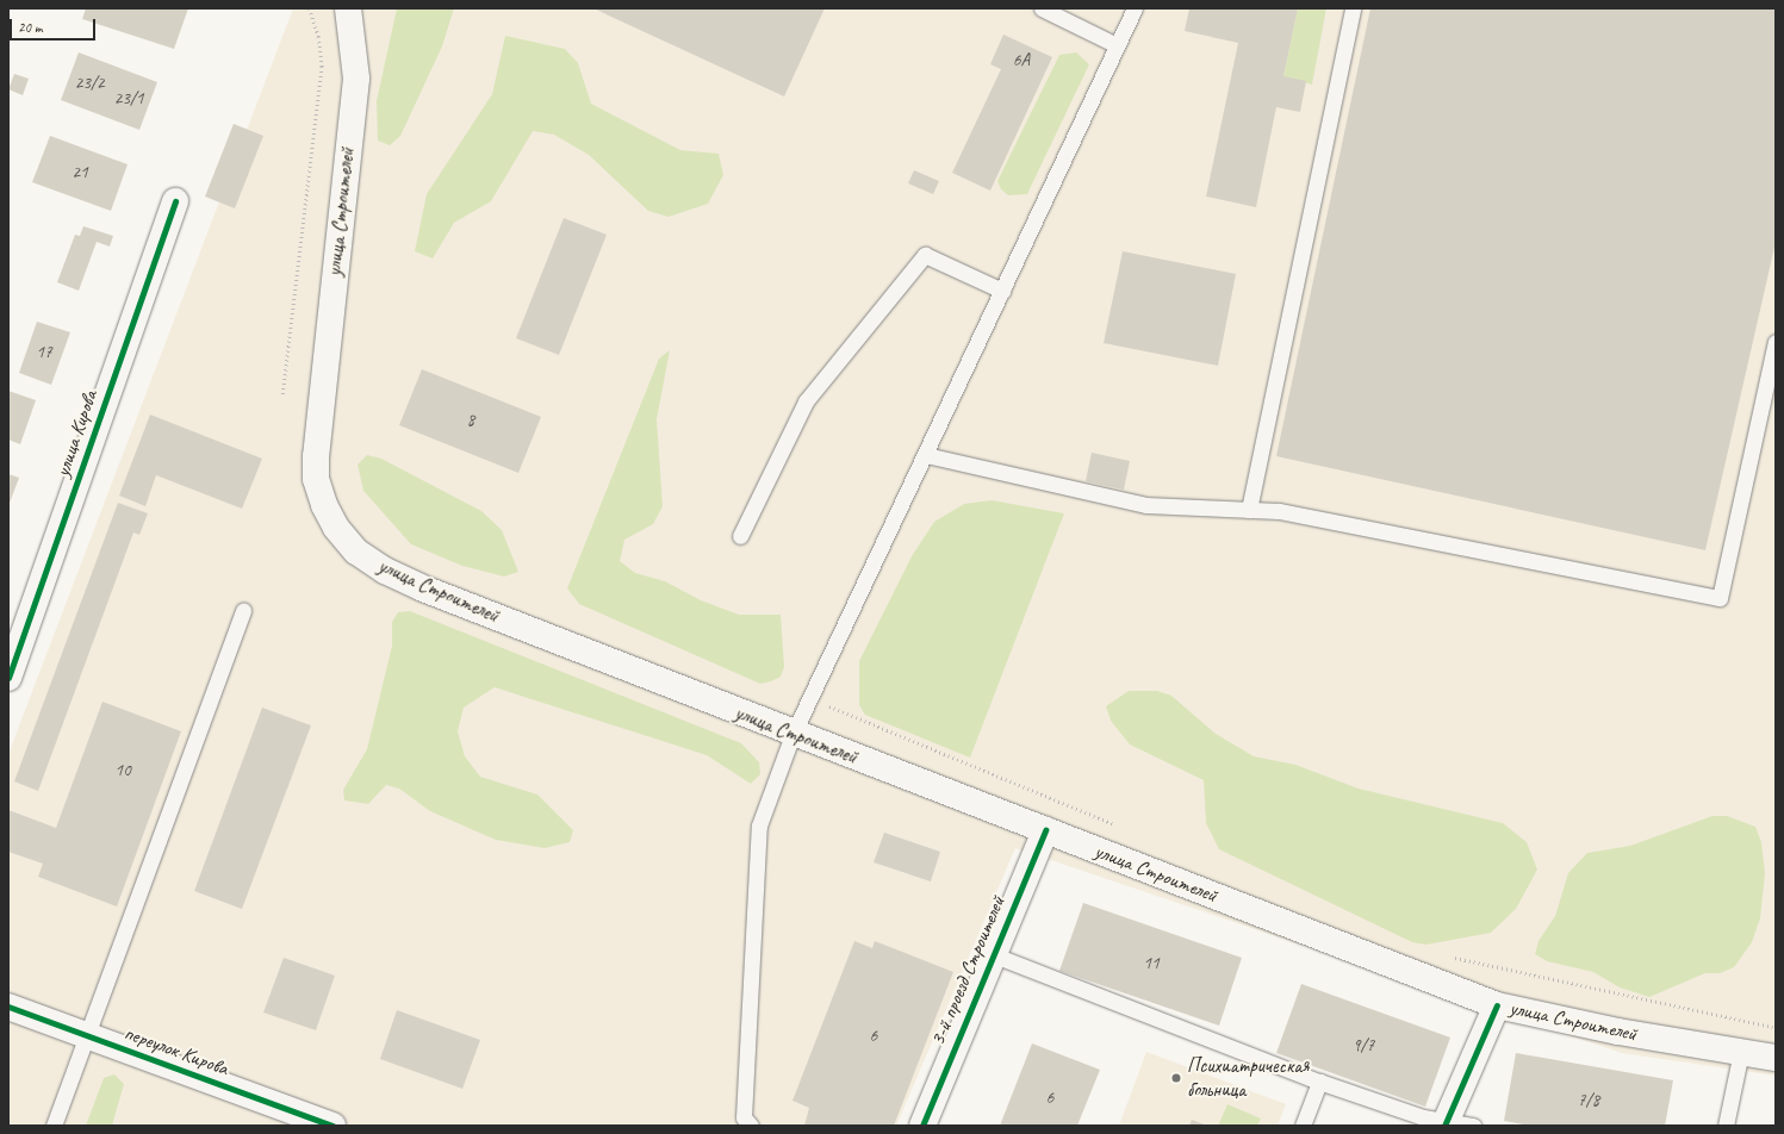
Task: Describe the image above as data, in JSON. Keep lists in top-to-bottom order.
{
  "streets": {
    "main road": [
      "улица Строителей",
      "улица Кирова",
      "3-й проезд Строителей",
      "переулок Кирова"
    ]
  },
  "crossings": [
    ["улица Строителей", "3-й проезд Строителей"]
  ],
  "places": ["Психиатрическая больница"],
  "house_numbers": [
    "6А",
    "23/2",
    "23/1",
    "21",
    "17",
    "8",
    "10",
    "11",
    "6",
    "9/7",
    "6",
    "7/8"
  ],
  "scale_bar": "20 m"
}
